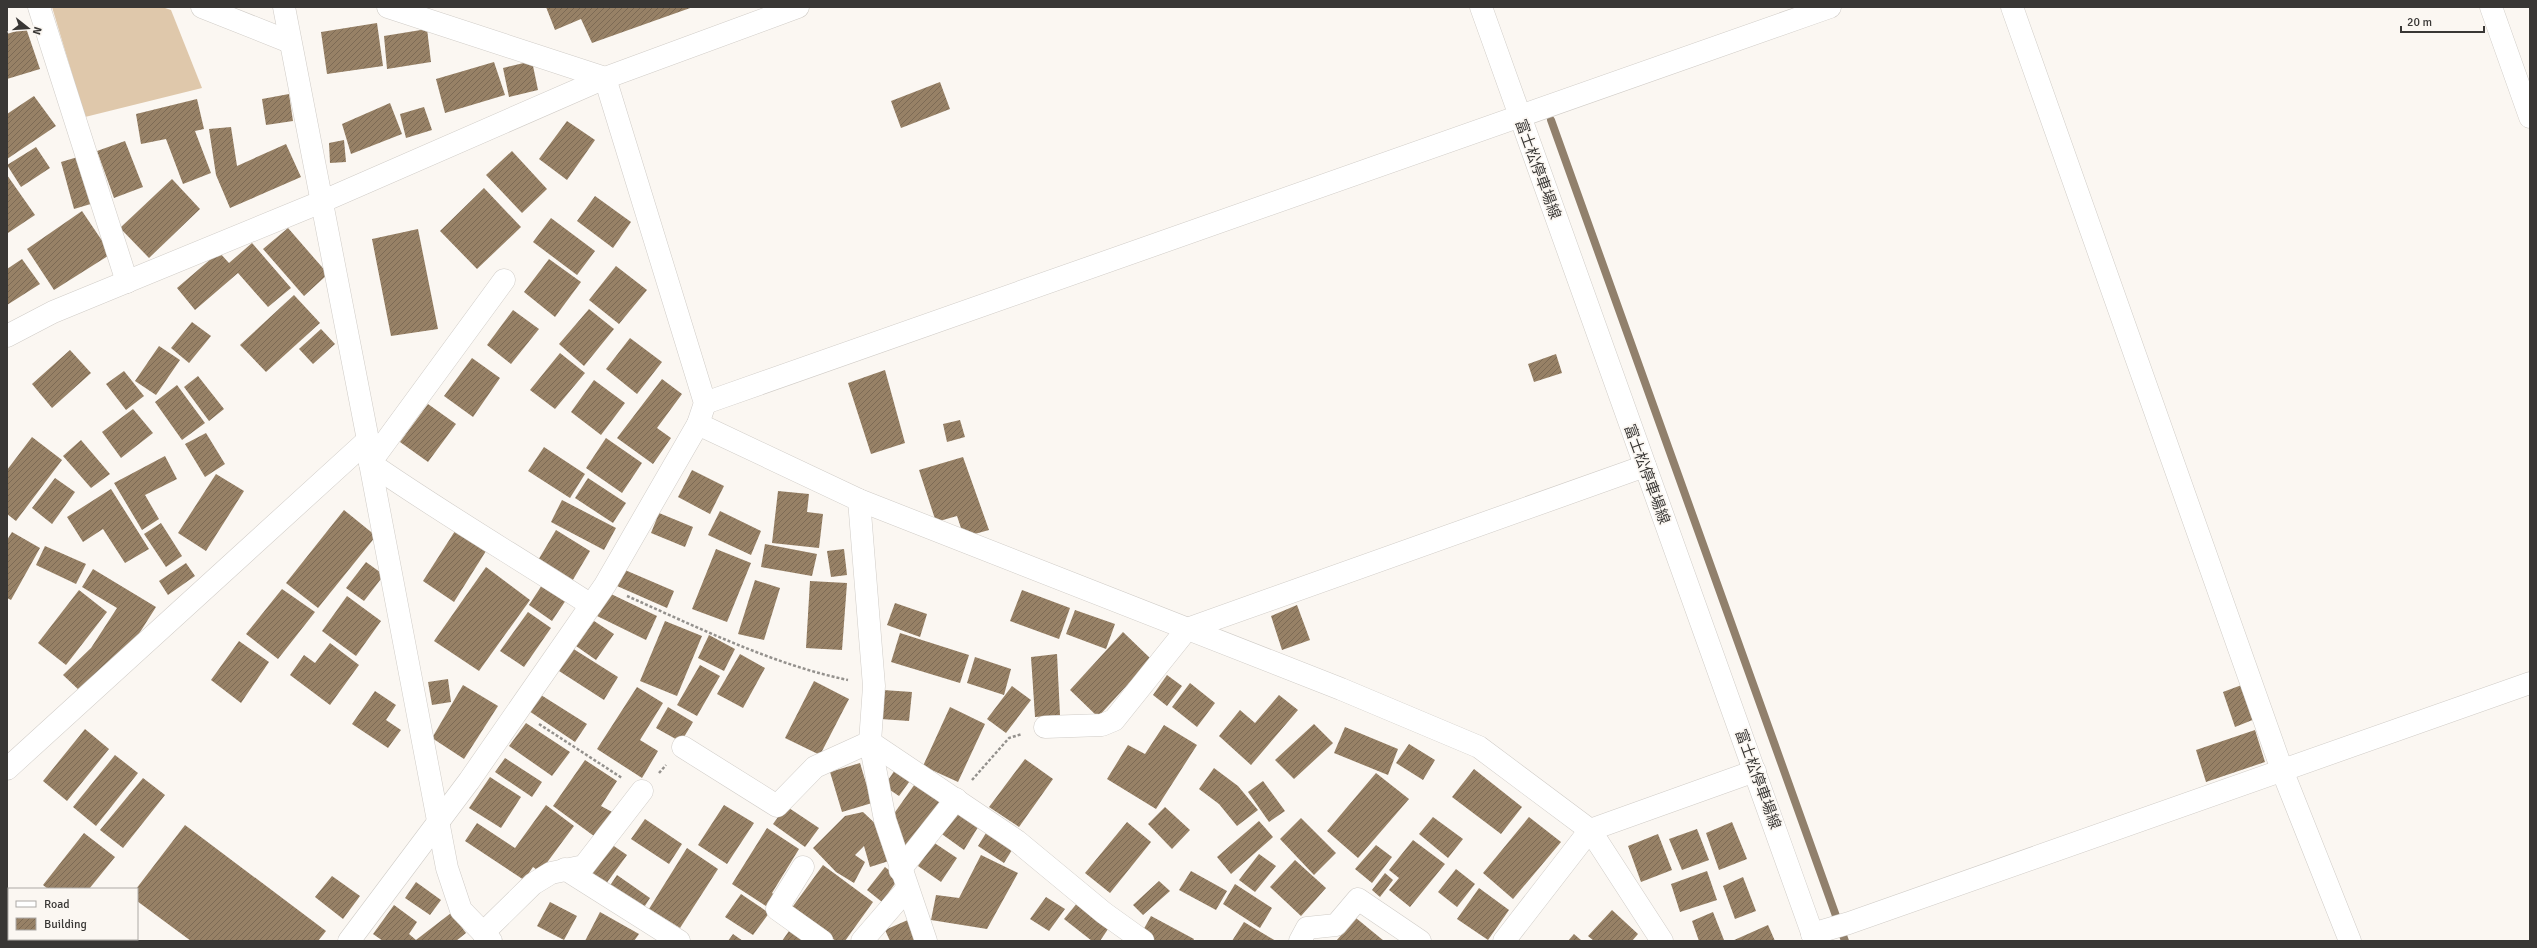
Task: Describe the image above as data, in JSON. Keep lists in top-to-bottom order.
{
  "streets": {
    "street": ["富士松停車場線"]
  },
  "legend": ["Road", "Building"],
  "scale_bar": "20 m",
  "north": "right"
}
